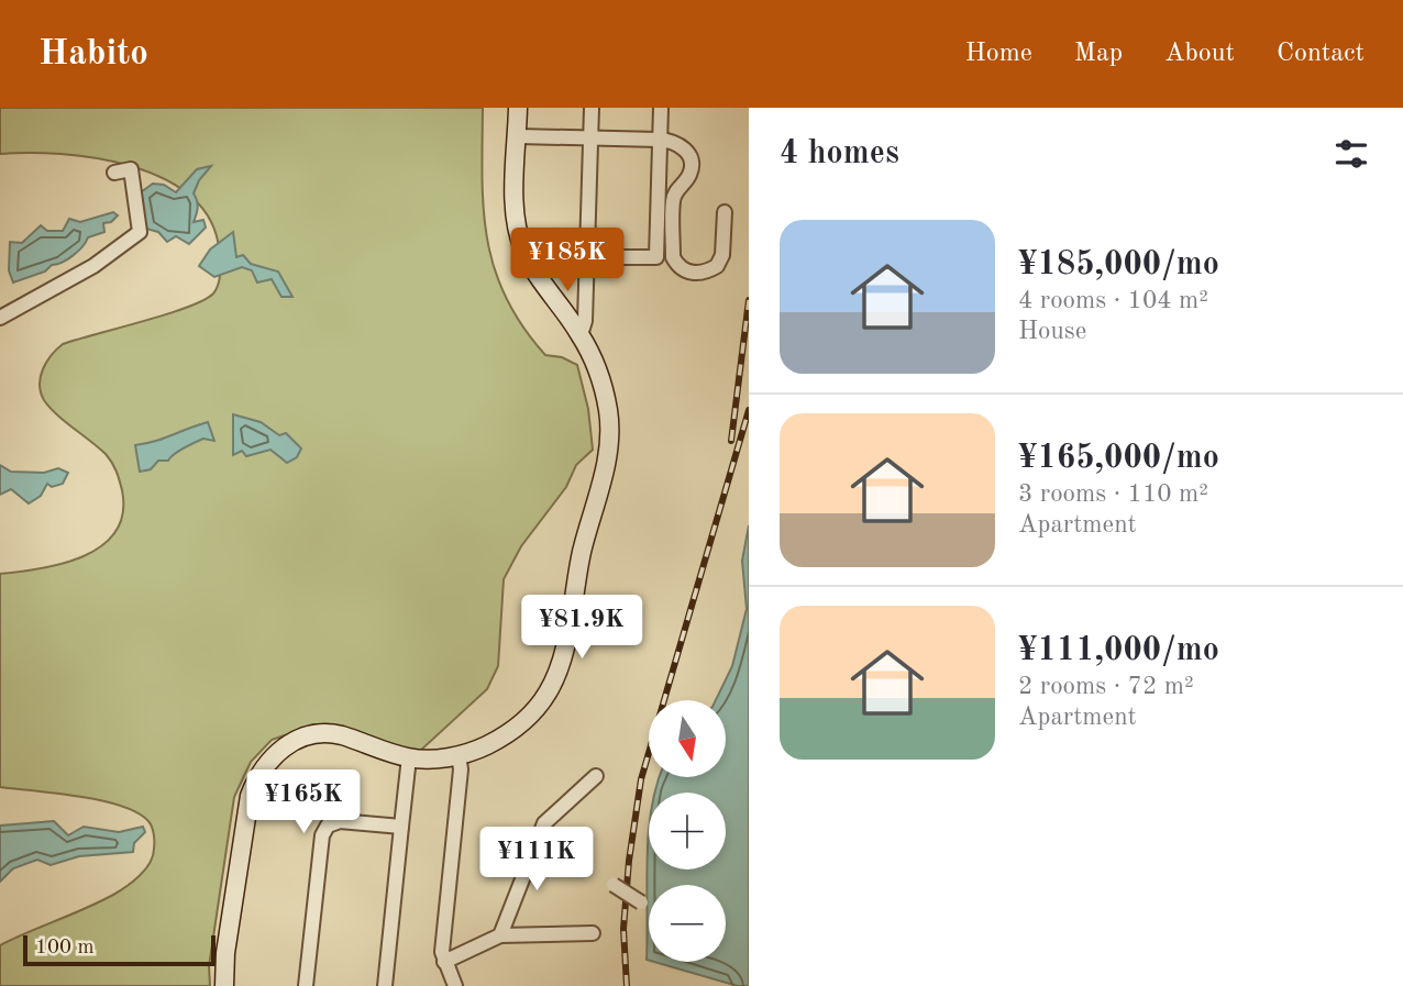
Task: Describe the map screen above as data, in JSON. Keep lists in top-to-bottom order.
{
  "scale_bar": "100 m",
  "north": "bottom",
  "page": {
    "header": "Habito",
    "nav": [
      "Home",
      "Map",
      "About",
      "Contact"
    ],
    "heading": "4 homes",
    "list": [
      {
        "name": "¥185,000/mo",
        "note": "4 rooms · 104 m² · House"
      },
      {
        "name": "¥165,000/mo",
        "note": "3 rooms · 110 m² · Apartment"
      },
      {
        "name": "¥111,000/mo",
        "note": "2 rooms · 72 m² · Apartment"
      }
    ],
    "price": [
      "¥185K",
      "¥81.9K",
      "¥165K",
      "¥111K"
    ],
    "map_buttons": ["+", "−"],
    "scale": "100 m"
  }
}
